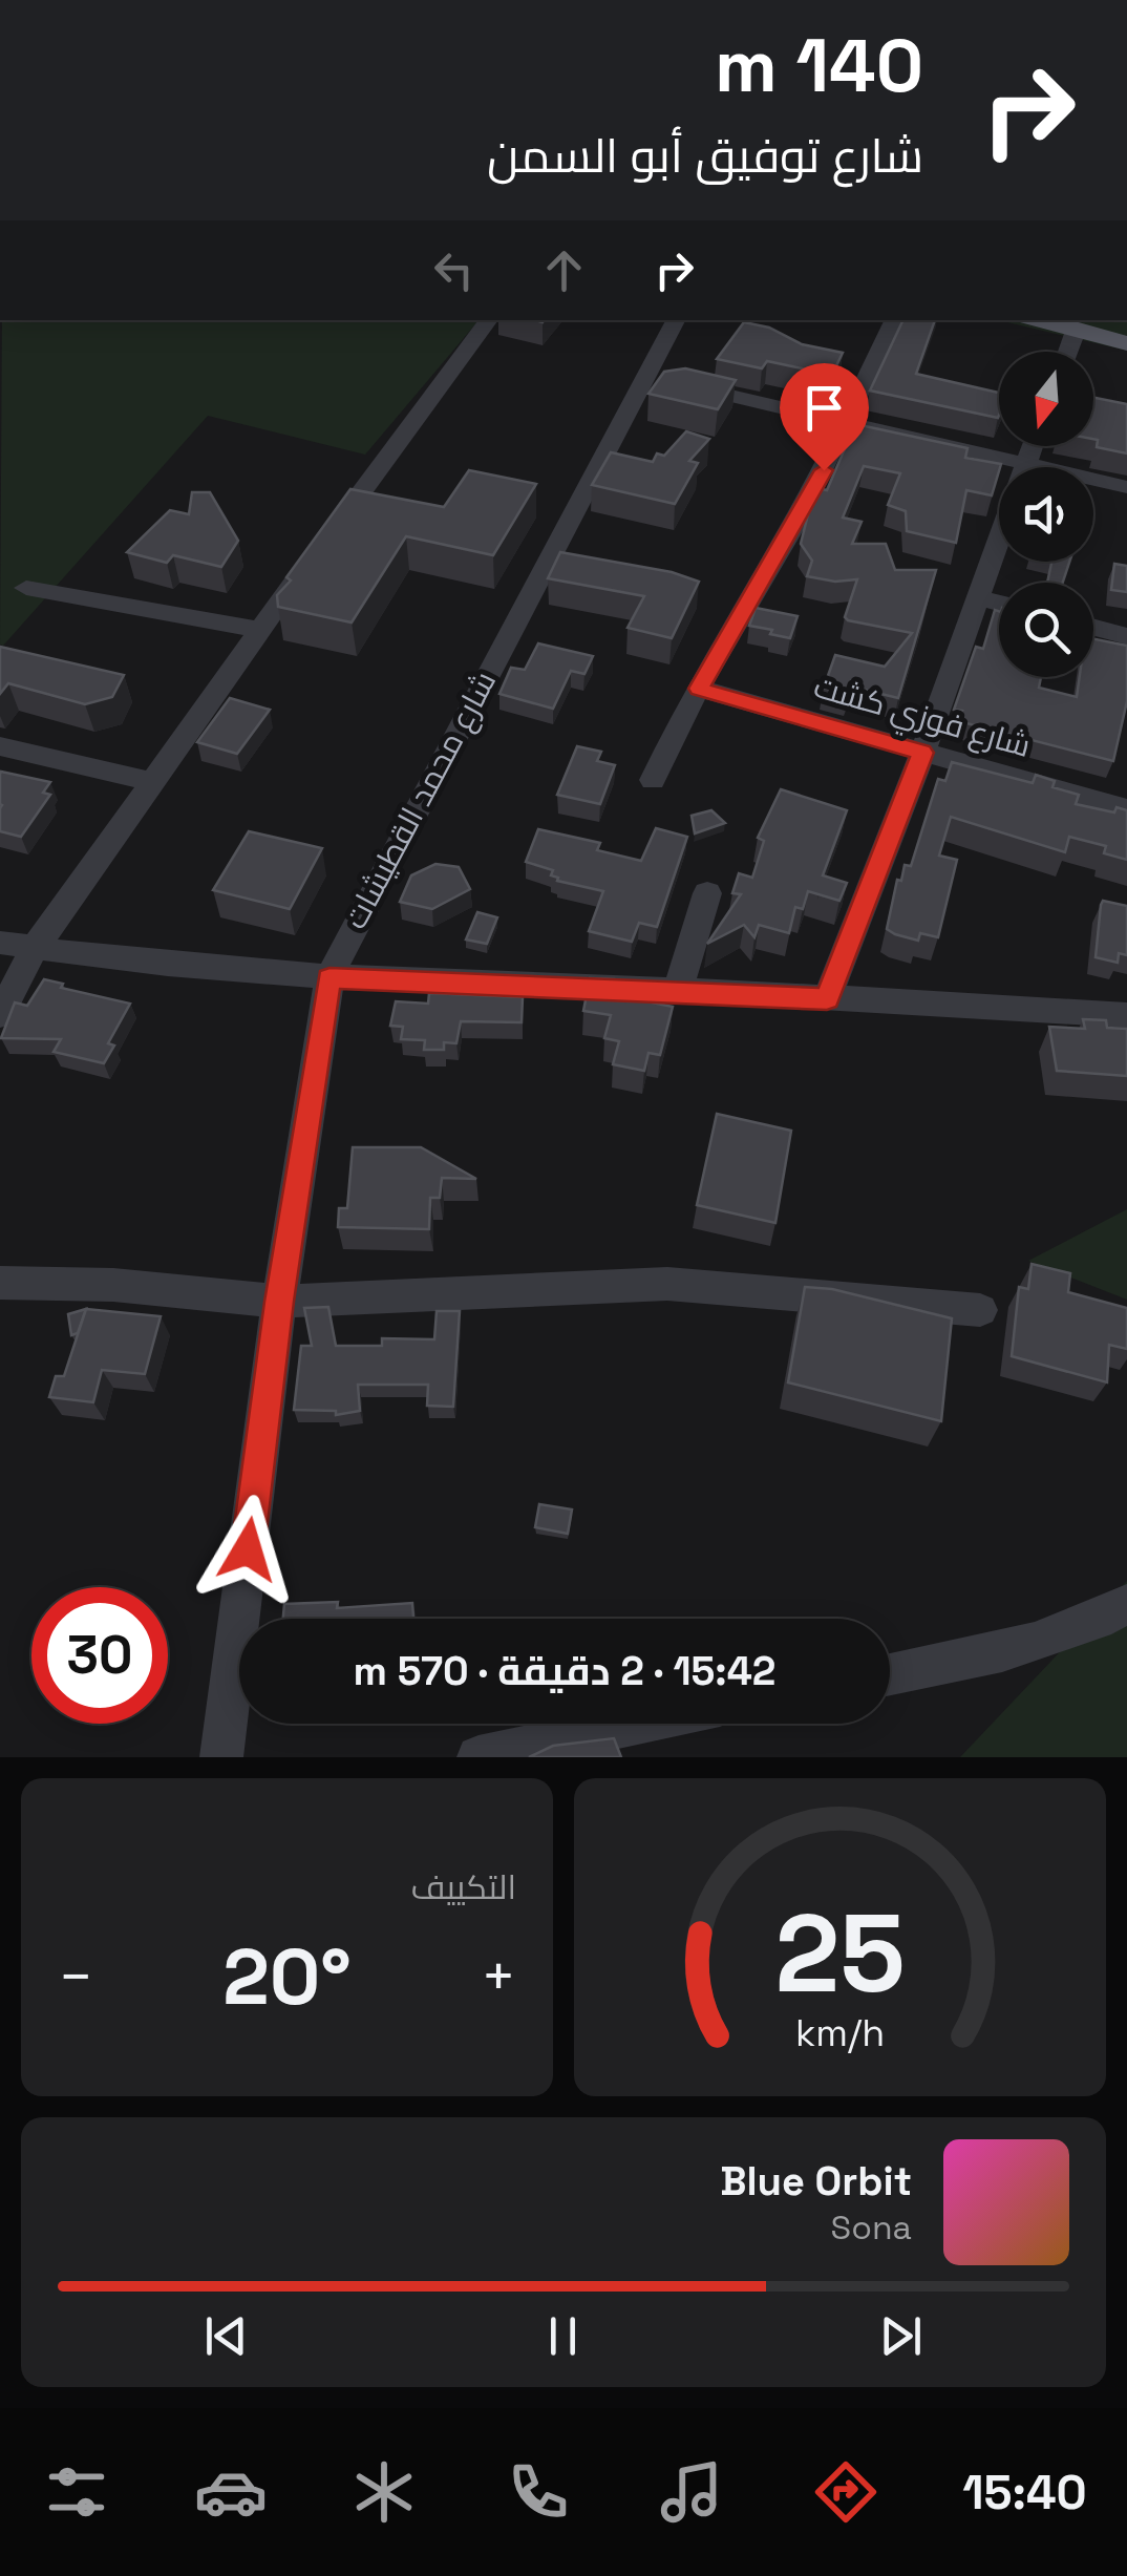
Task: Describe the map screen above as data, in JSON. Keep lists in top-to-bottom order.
{
  "streets": {
    "street": ["شارع فوزي كشت", "شارع محمد القطيشات"]
  },
  "north": "bottom",
  "page": {
    "turn": ["140 m", "شارع توفيق أبو السمن"],
    "limit": "30",
    "trip": "15:42 · 2 دقيقة · 570 m",
    "tile": "التكييف",
    "heat": ["−", "20°", "+"],
    "song": ["Blue Orbit", "Sona"],
    "tabs": "15:40",
    "gauge": ["25", "km/h"]
  }
}
